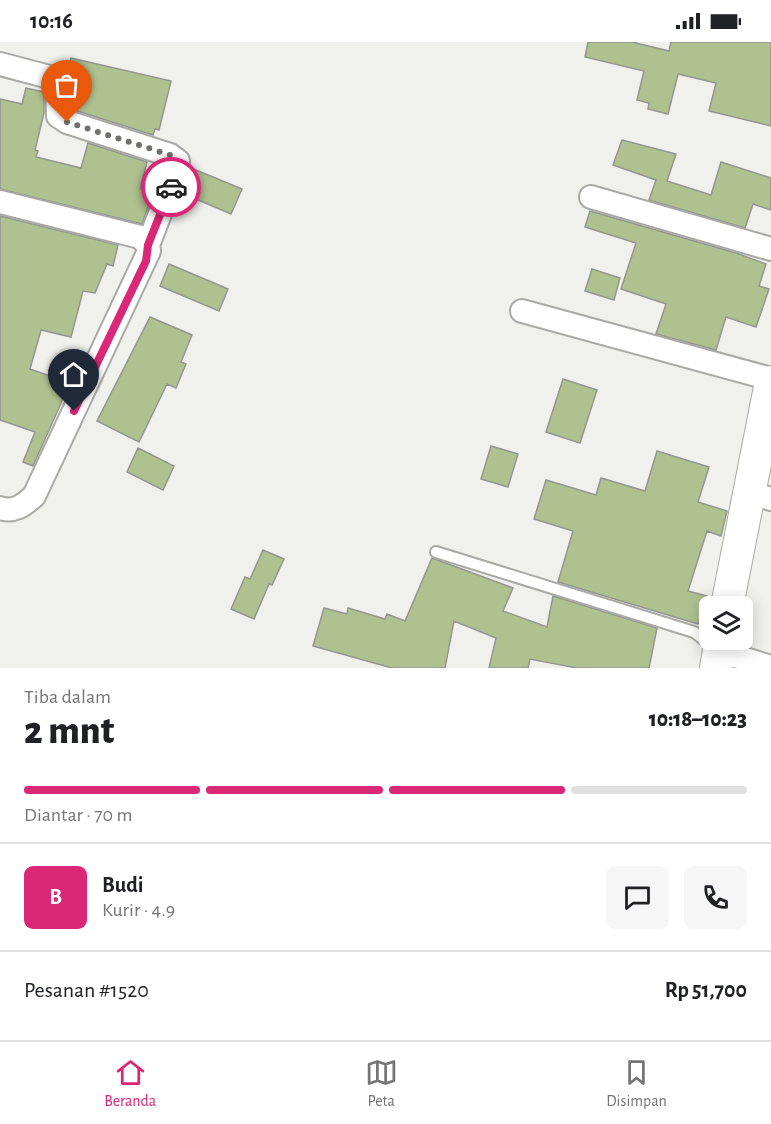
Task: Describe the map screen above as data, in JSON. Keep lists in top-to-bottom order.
{
  "page": {
    "status": "10:16",
    "heading": ["2 mnt", "Tiba dalam", "10:18–10:23"],
    "panel": [
      "Budi",
      "Kurir · 4.9",
      "Pesanan #1520",
      "Rp 51,700"
    ],
    "bar": "Diantar · 70 m",
    "round": "B",
    "tabs": ["Beranda", "Peta", "Disimpan"]
  }
}
